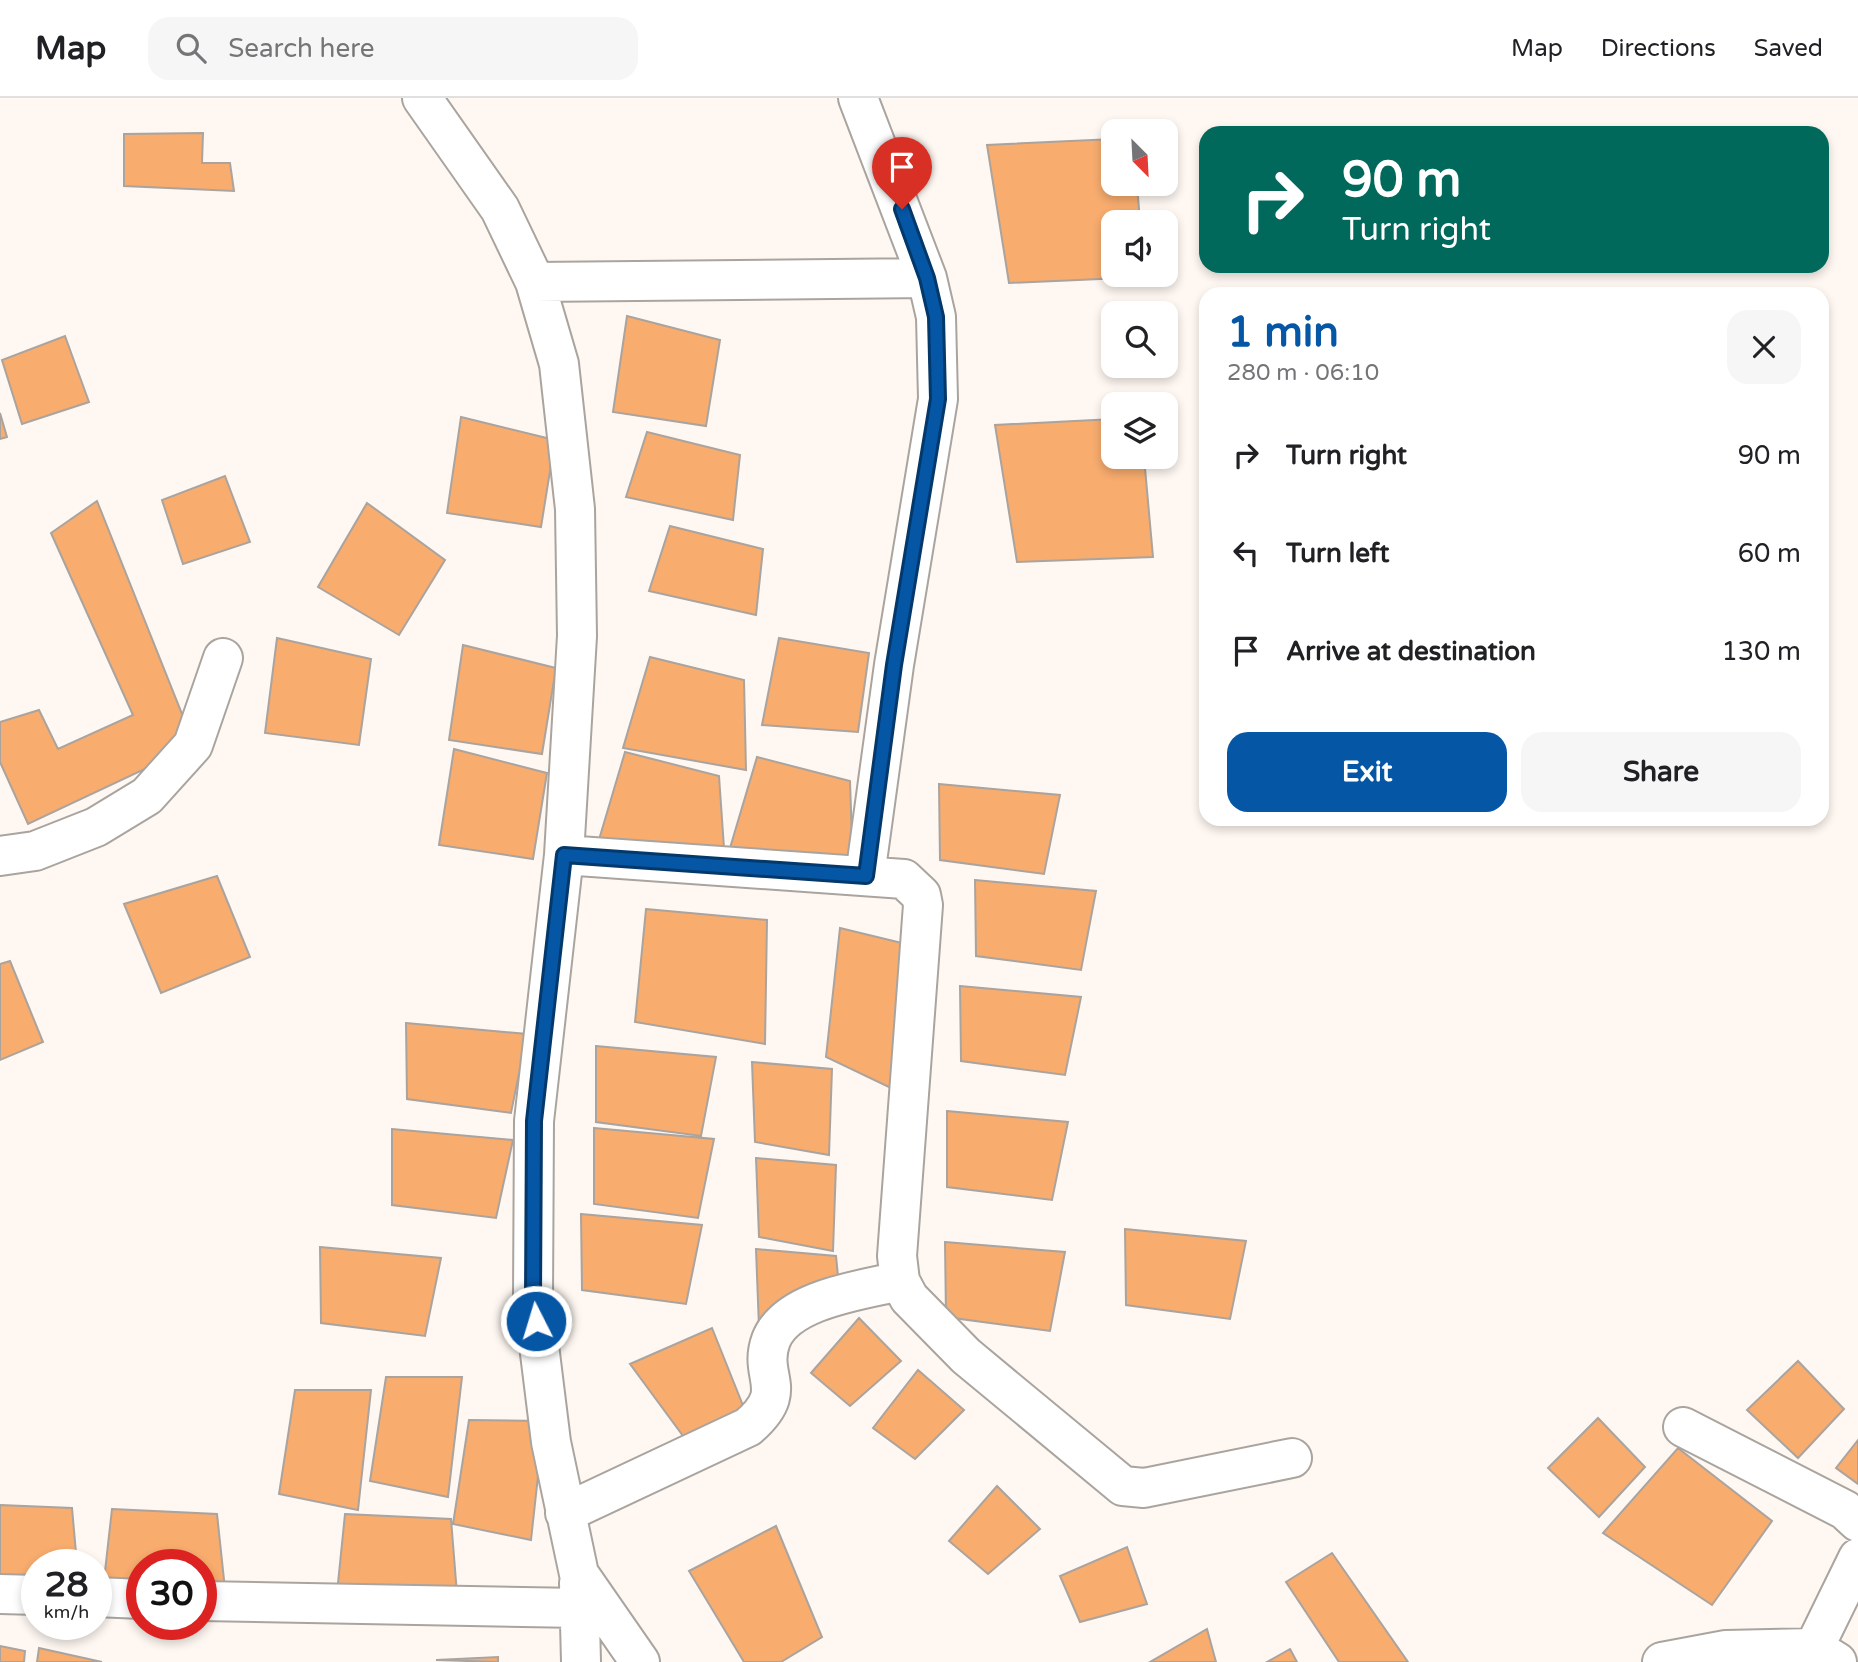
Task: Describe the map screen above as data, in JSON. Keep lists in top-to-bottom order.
{
  "north": "bottom right",
  "page": {
    "header": "Map",
    "search": "Search here",
    "nav": ["Map", "Directions", "Saved"],
    "turn": ["90 m", "Turn right"],
    "heading": ["1 min", "280 m · 06:10"],
    "list": [
      {
        "name": "Turn right",
        "value": "90 m"
      },
      {
        "name": "Turn left",
        "value": "60 m"
      },
      {
        "name": "Arrive at destination",
        "value": "130 m"
      }
    ],
    "buttons": ["Exit", "Share"],
    "speed": "28 km/h",
    "limit": "30"
  }
}
